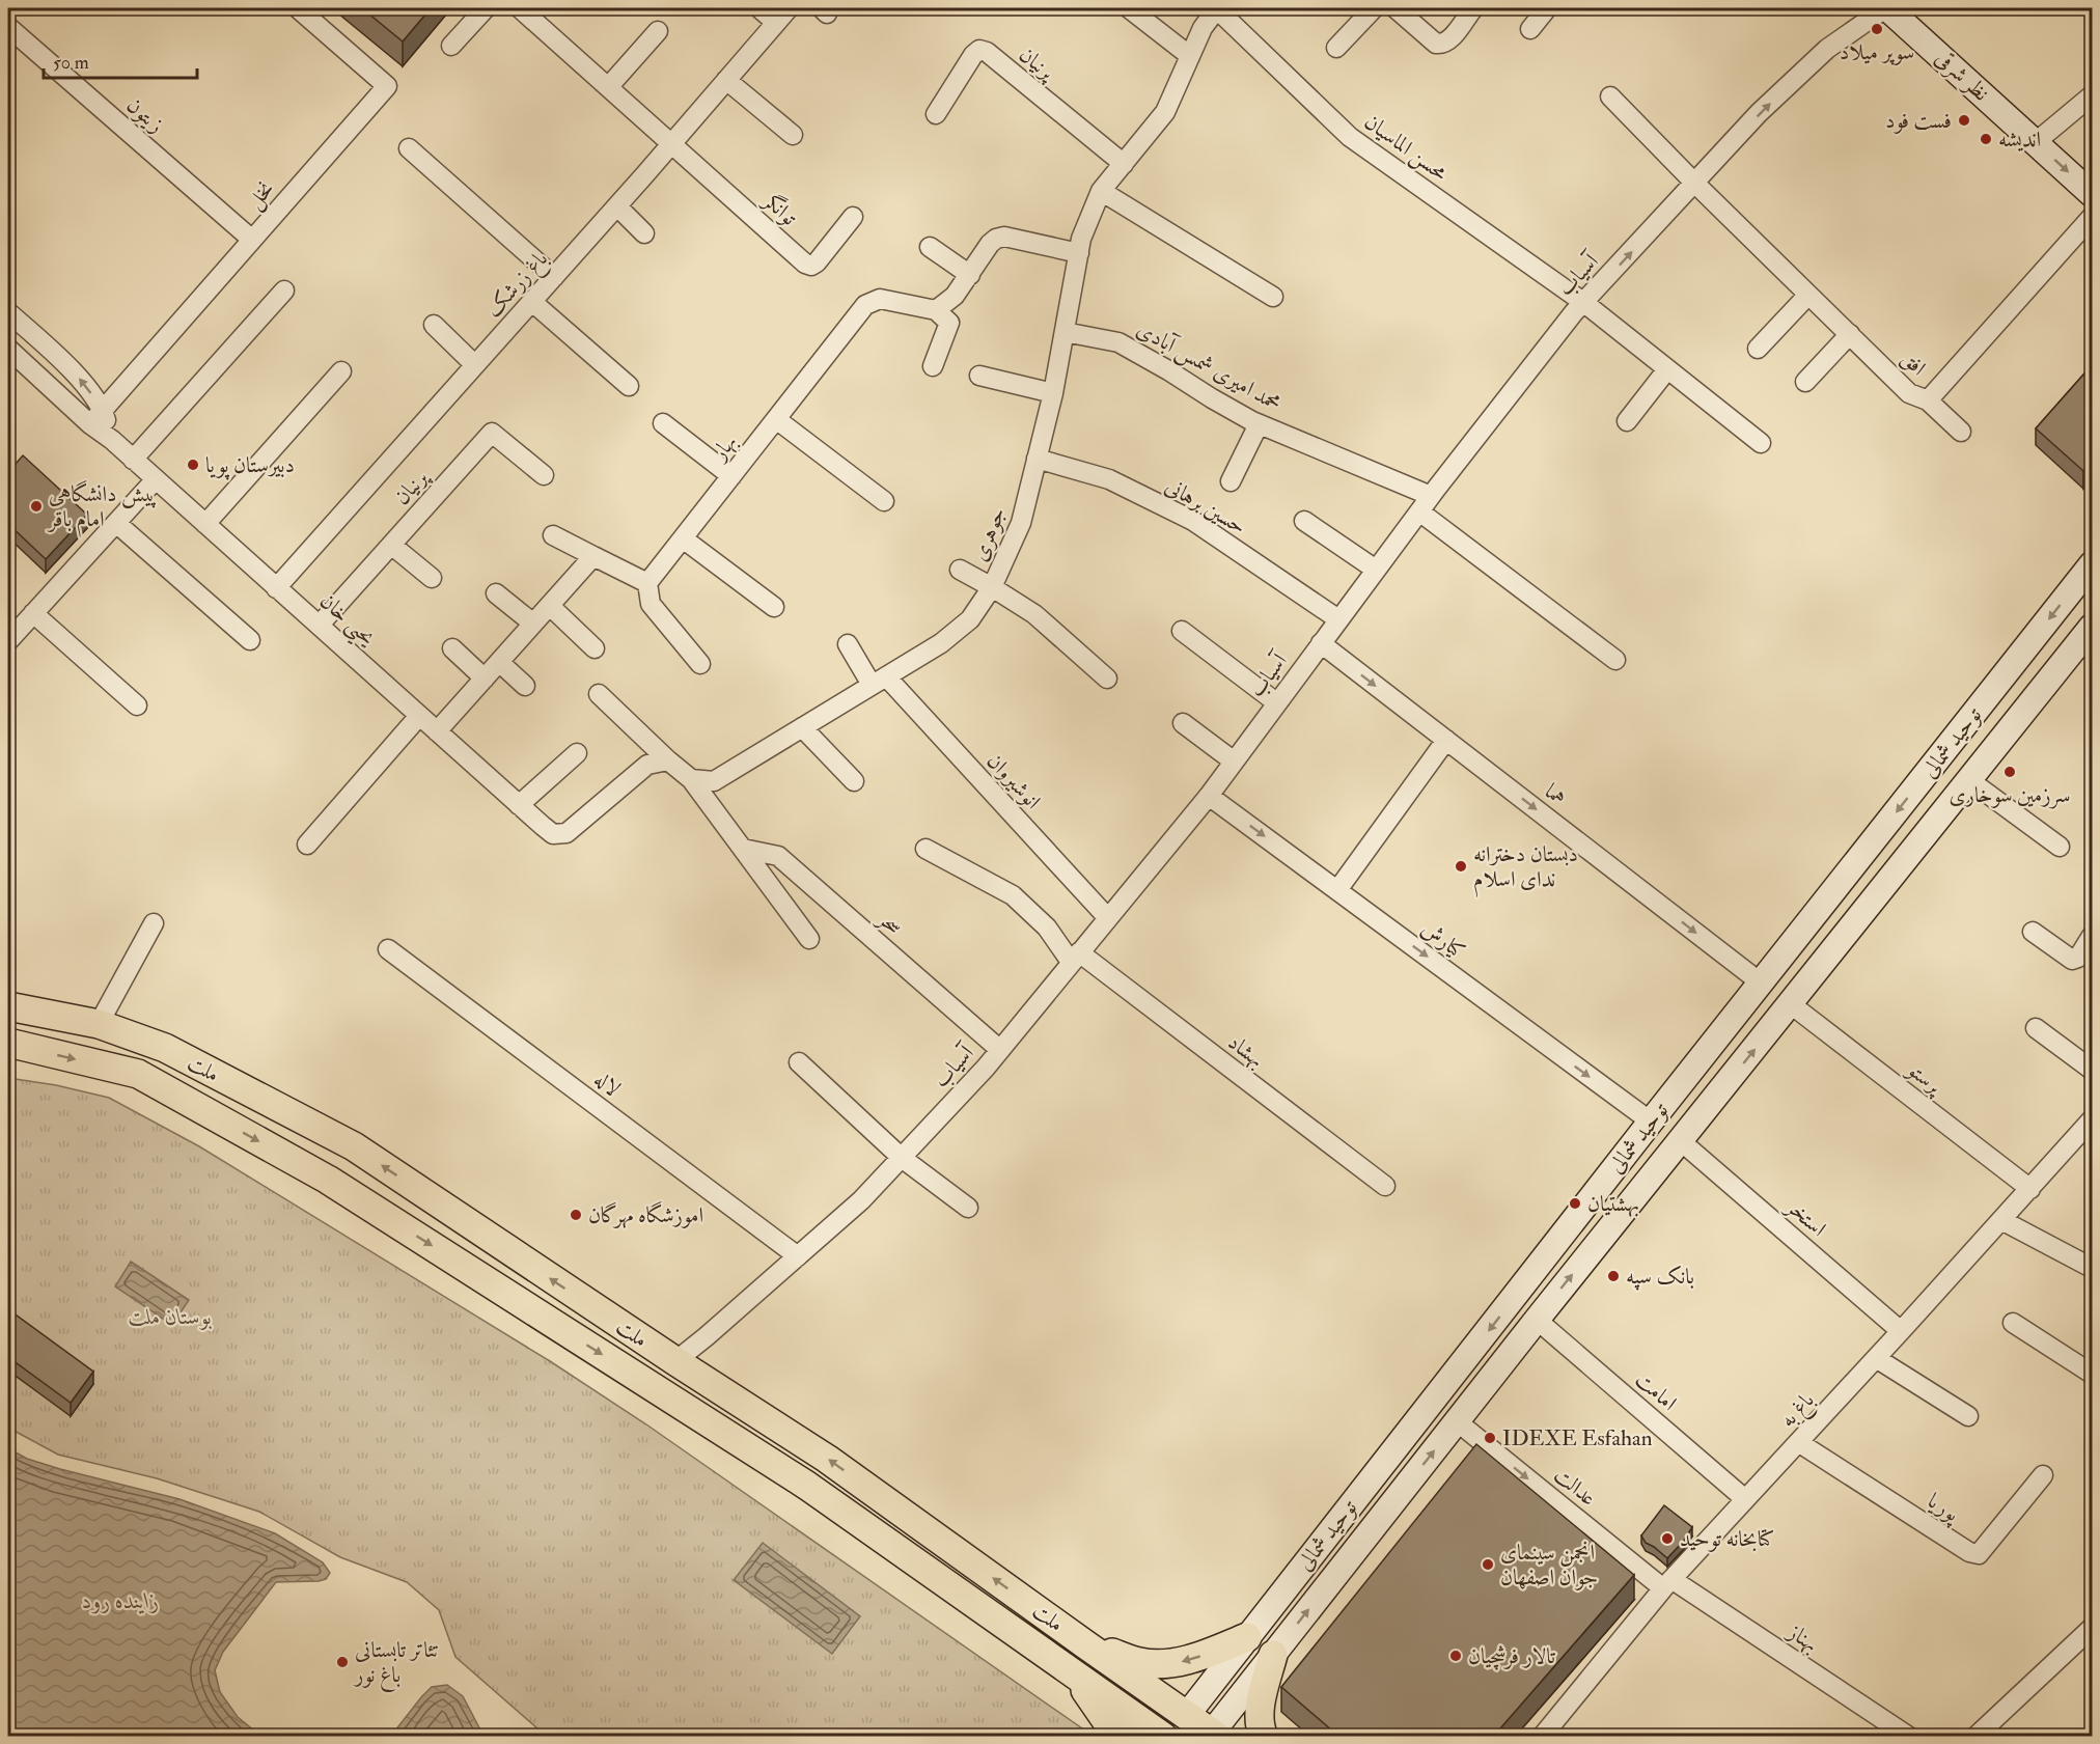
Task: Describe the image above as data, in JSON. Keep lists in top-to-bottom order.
{
  "streets": {
    "main road": ["نظر شرقی", "توحید شمالی", "ملت"],
    "street": [
      "پرنیان",
      "زیتون",
      "محسن الماسیان",
      "نخل",
      "توانگر",
      "آسیاب",
      "باغ زرشک",
      "افق",
      "محمد امیری شمس آبادی",
      "بهار",
      "حسین برهانی",
      "جوهری",
      "یحیی خان",
      "انوشیروان",
      "هما",
      "سحر",
      "کیارش",
      "بهشاد",
      "پرستو",
      "لاله",
      "استخر",
      "امامت",
      "باغ به",
      "عدالت",
      "پوریا",
      "بهناز"
    ]
  },
  "crossings": [
    ["پرنیان", "جوهری"],
    ["پرنیان", "یحیی خان"],
    ["نظر شرقی", "آسیاب"],
    ["زیتون", "نخل"],
    ["محسن الماسیان", "آسیاب"],
    ["محسن الماسیان", "جوهری"],
    ["نخل", "یحیی خان"],
    ["توانگر", "باغ زرشک"],
    ["آسیاب", "افق"],
    ["آسیاب", "محمد امیری شمس آبادی"],
    ["آسیاب", "حسین برهانی"],
    ["آسیاب", "انوشیروان"],
    ["آسیاب", "هما"],
    ["آسیاب", "سحر"],
    ["آسیاب", "کیارش"],
    ["آسیاب", "بهشاد"],
    ["آسیاب", "ملت"],
    ["آسیاب", "لاله"],
    ["باغ زرشک", "یحیی خان"],
    ["محمد امیری شمس آبادی", "جوهری"],
    ["حسین برهانی", "جوهری"],
    ["جوهری", "انوشیروان"],
    ["توحید شمالی", "هما"],
    ["توحید شمالی", "کیارش"],
    ["توحید شمالی", "ملت"],
    ["توحید شمالی", "پرستو"],
    ["توحید شمالی", "استخر"],
    ["توحید شمالی", "امامت"],
    ["توحید شمالی", "عدالت"],
    ["پرستو", "باغ به"],
    ["استخر", "باغ به"],
    ["امامت", "باغ به"],
    ["باغ به", "عدالت"],
    ["باغ به", "پوریا"],
    ["باغ به", "بهناز"],
    ["عدالت", "بهناز"]
  ],
  "one_way": ["هما", "کیارش", "عدالت"],
  "water": ["زاینده رود"],
  "parks": ["بوستان ملت"],
  "places": [
    "سوپر میلاد",
    "فست فود",
    "اندیشه",
    "دبیرستان پویا",
    "پیش دانشگاهی امام باقر",
    "سرزمین سوخاری",
    "دبستان دخترانه ندای اسلام",
    "بهشتیان",
    "اموزشگاه مهرگان",
    "بانک سپه",
    "IDEXE Esfahan",
    "کتابخانه توحید",
    "انجمن سینمای جوان اصفهان",
    "تالار فرشچیان",
    "تئاتر تابستانی باغ نور"
  ],
  "scale_bar": "50 m"
}
